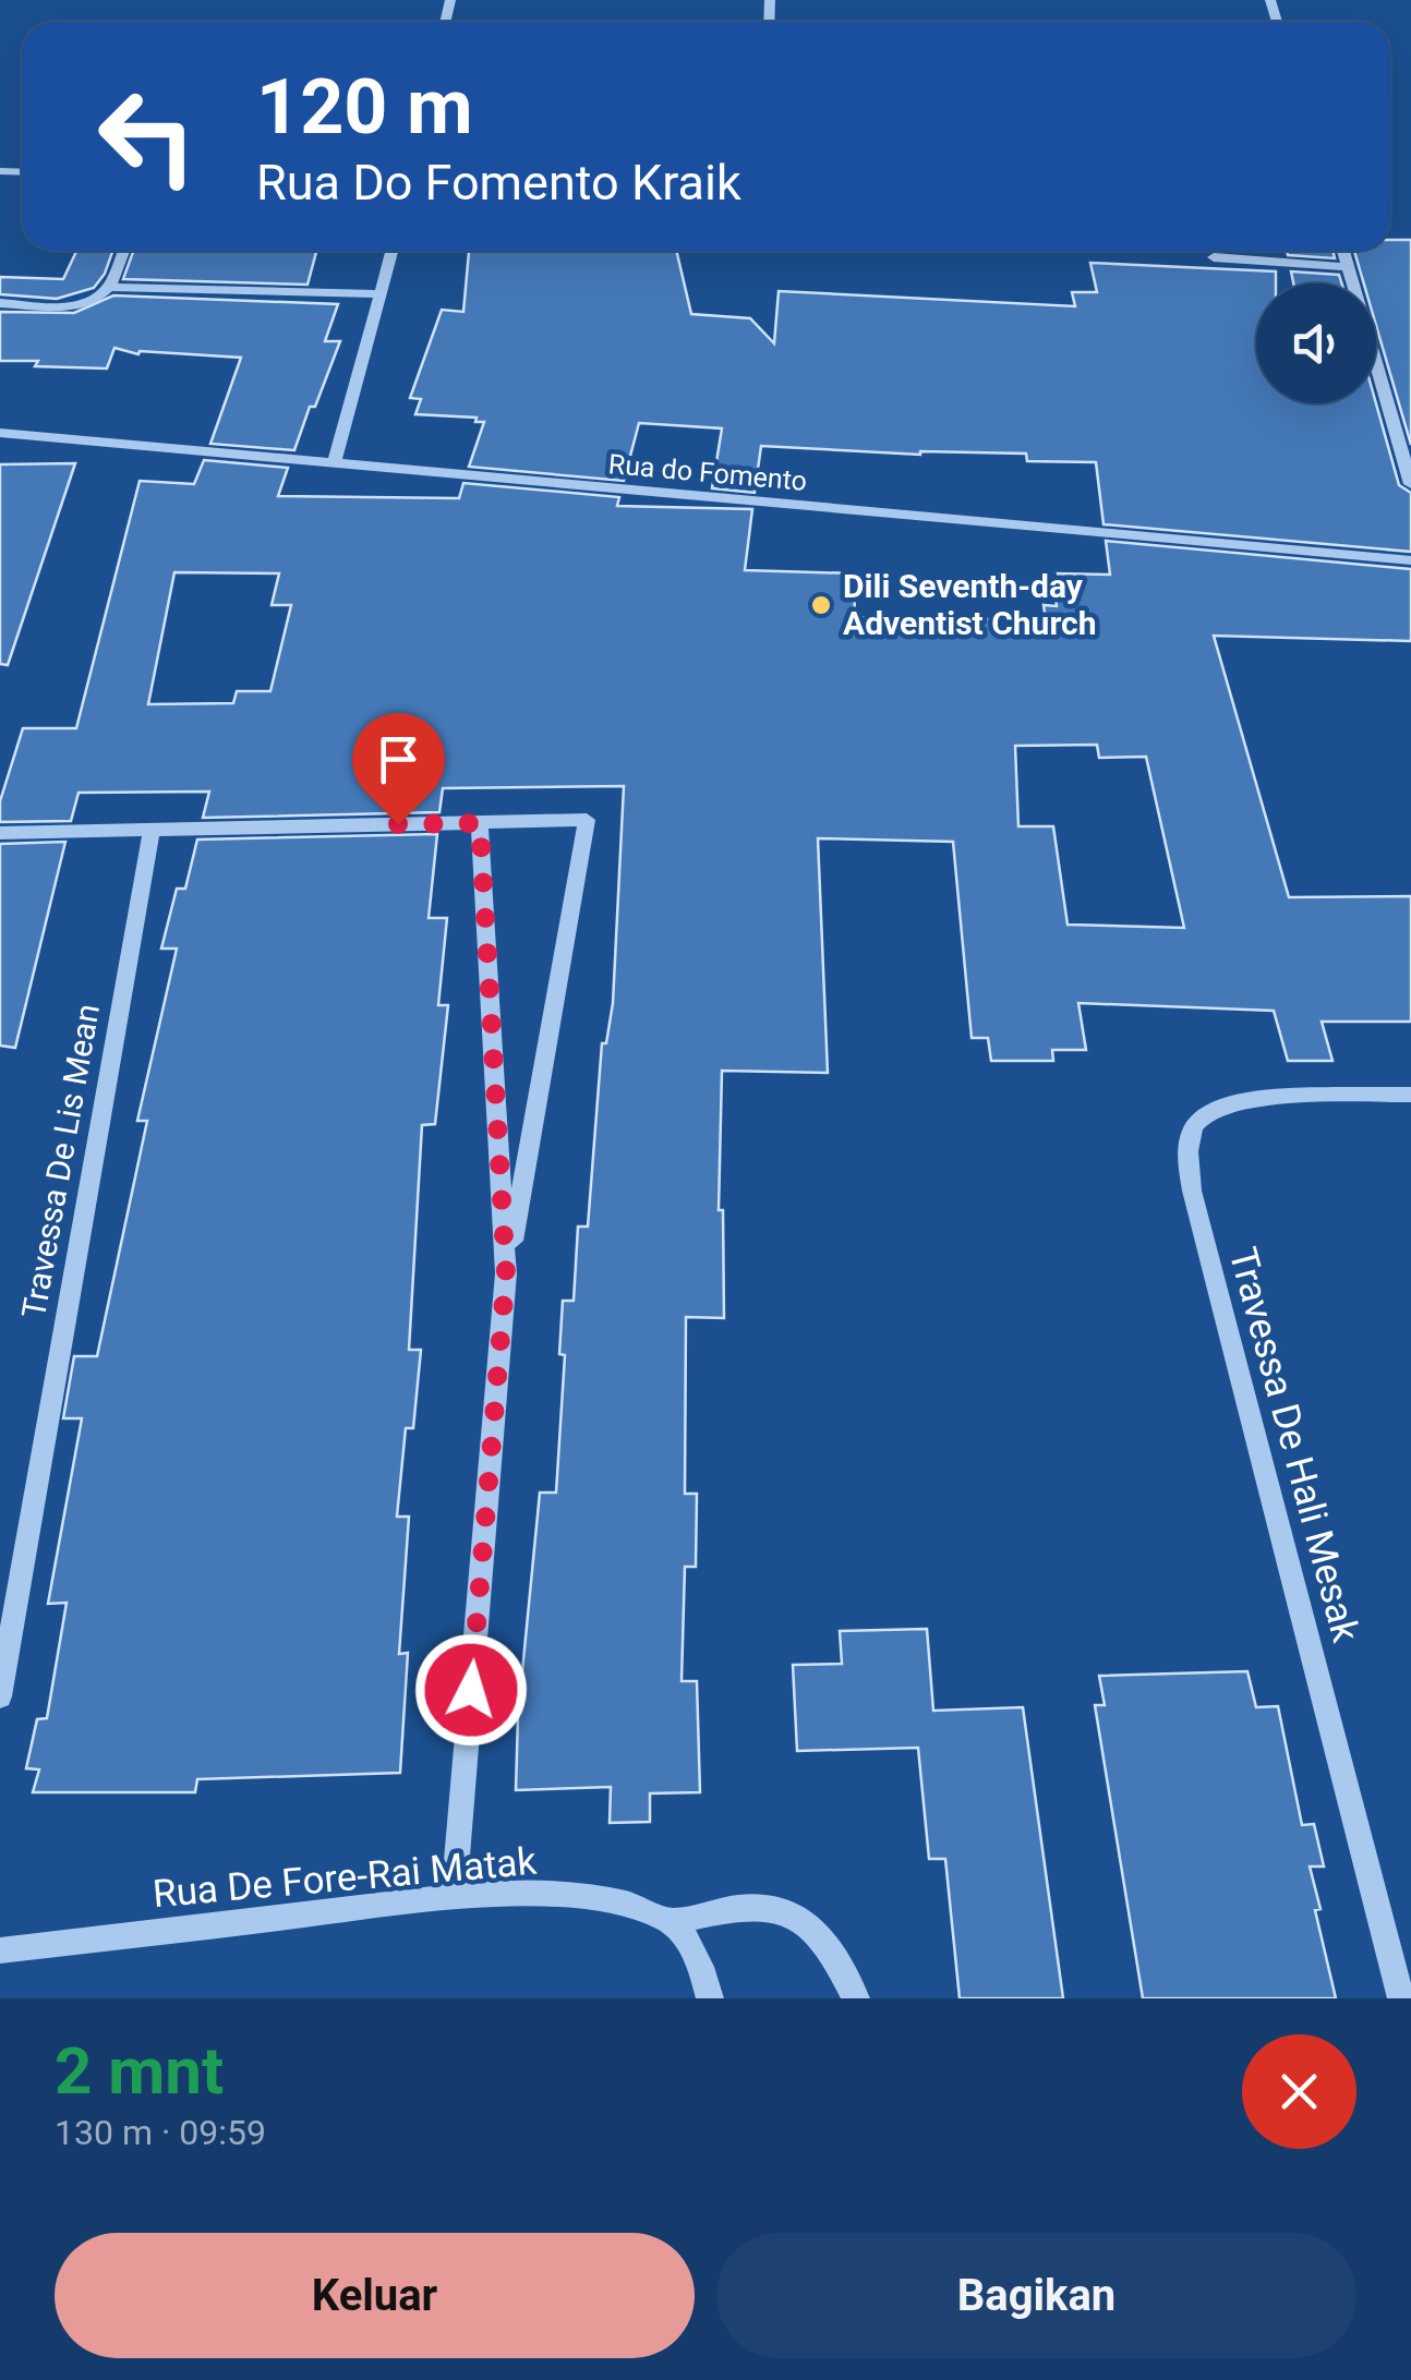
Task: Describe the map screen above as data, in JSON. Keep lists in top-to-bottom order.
{
  "streets": {
    "street": [
      "Rua do Fomento",
      "Travessa De Lis Mean",
      "Travessa De Hali Mesak",
      "Rua De Fore-Rai Matak"
    ]
  },
  "places": ["Dili Seventh-day Adventist Church"],
  "page": {
    "turn": ["120 m", "Rua Do Fomento Kraik"],
    "heading": ["2 mnt", "130 m · 09:59"],
    "buttons": ["Keluar", "Bagikan"]
  }
}
